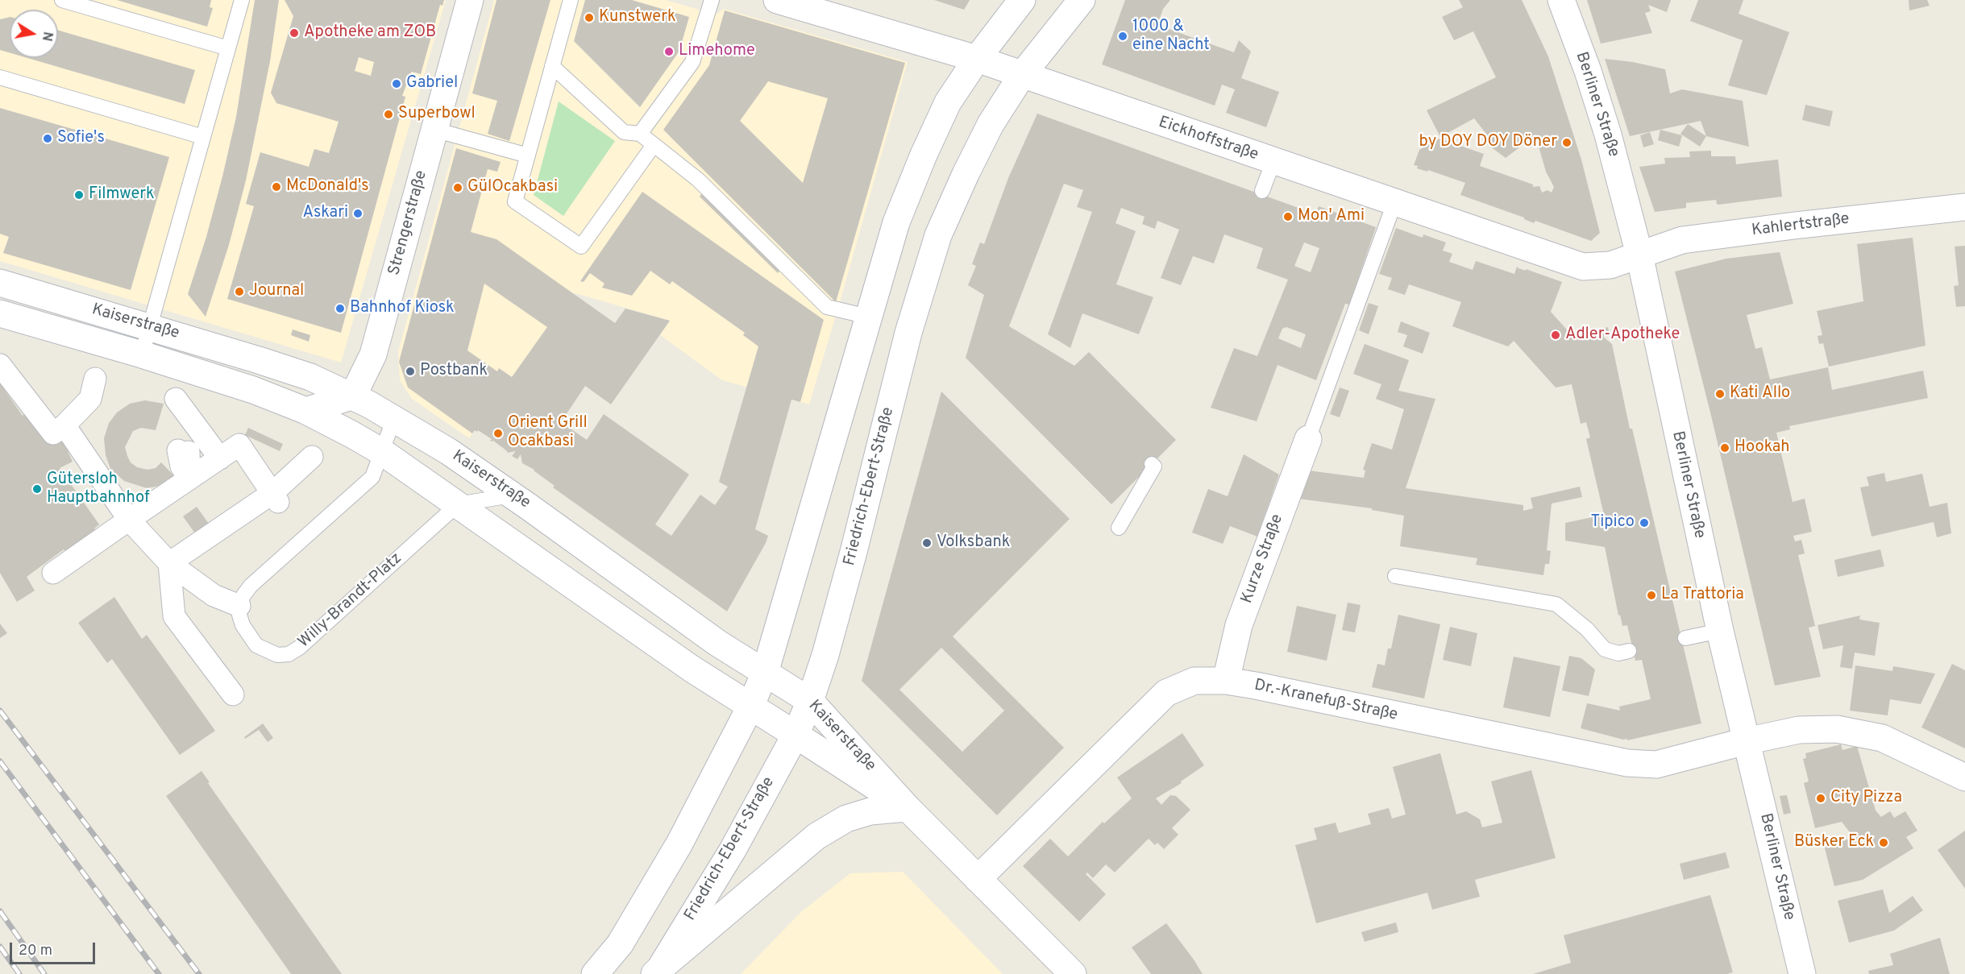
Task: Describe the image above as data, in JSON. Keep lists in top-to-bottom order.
{
  "streets": {
    "street": [
      "Berliner Straße",
      "Eickhoffstraße",
      "Strengerstraße",
      "Kahlertstraße",
      "Kaiserstraße",
      "Friedrich-Ebert-Straße",
      "Kurze Straße",
      "Dr.-Kranefuß-Straße"
    ],
    "lane": ["Willy-Brandt-Platz"]
  },
  "crossings": [
    ["Berliner Straße", "Eickhoffstraße"],
    ["Berliner Straße", "Kahlertstraße"],
    ["Berliner Straße", "Dr.-Kranefuß-Straße"],
    ["Eickhoffstraße", "Kahlertstraße"],
    ["Eickhoffstraße", "Friedrich-Ebert-Straße"],
    ["Strengerstraße", "Kaiserstraße"],
    ["Kaiserstraße", "Friedrich-Ebert-Straße"],
    ["Kaiserstraße", "Willy-Brandt-Platz"],
    ["Kaiserstraße", "Dr.-Kranefuß-Straße"],
    ["Kurze Straße", "Dr.-Kranefuß-Straße"]
  ],
  "places": [
    "Kunstwerk",
    "Apotheke am ZOB",
    "1000 & eine Nacht",
    "Limehome",
    "Gabriel",
    "Superbowl",
    "Sofie's",
    "by DOY DOY Döner",
    "McDonald's",
    "GülOcakbasi",
    "Filmwerk",
    "Askari",
    "Mon' Ami",
    "Journal",
    "Bahnhof Kiosk",
    "Adler-Apotheke",
    "Postbank",
    "Kati Allo",
    "Orient Grill Ocakbasi",
    "Hookah",
    "Gütersloh Hauptbahnhof",
    "Tipico",
    "Volksbank",
    "La Trattoria",
    "City Pizza",
    "Büsker Eck"
  ],
  "scale_bar": "20 m",
  "north": "right"
}
